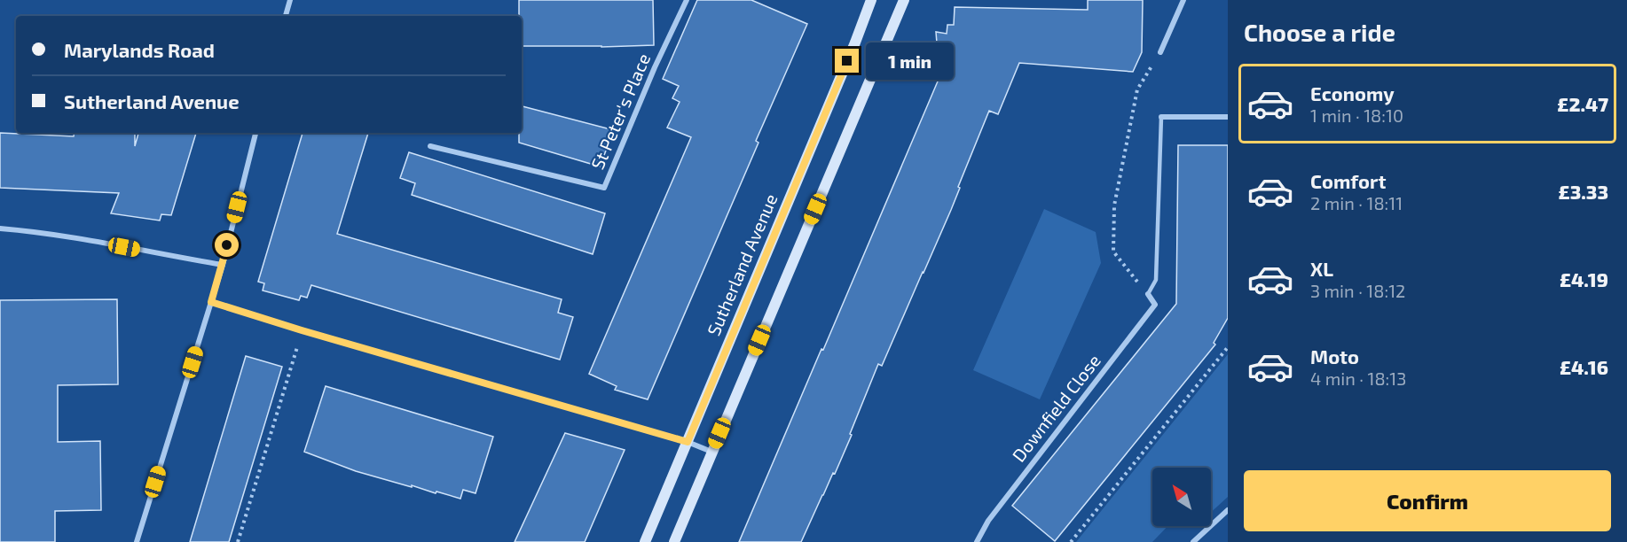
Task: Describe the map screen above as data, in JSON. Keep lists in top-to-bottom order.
{
  "streets": {
    "street": ["St Peter's Place", "Sutherland Avenue", "Downfield Close"]
  },
  "north": "top left",
  "page": {
    "heading": "Choose a ride",
    "banner": ["Marylands Road", "Sutherland Avenue"],
    "bubble": "1 min",
    "list": [
      {
        "name": "Economy",
        "note": "1 min · 18:10",
        "value": "£2.47"
      },
      {
        "name": "Comfort",
        "note": "2 min · 18:11",
        "value": "£3.33"
      },
      {
        "name": "XL",
        "note": "3 min · 18:12",
        "value": "£4.19"
      },
      {
        "name": "Moto",
        "note": "4 min · 18:13",
        "value": "£4.16"
      }
    ],
    "buttons": "Confirm"
  }
}
